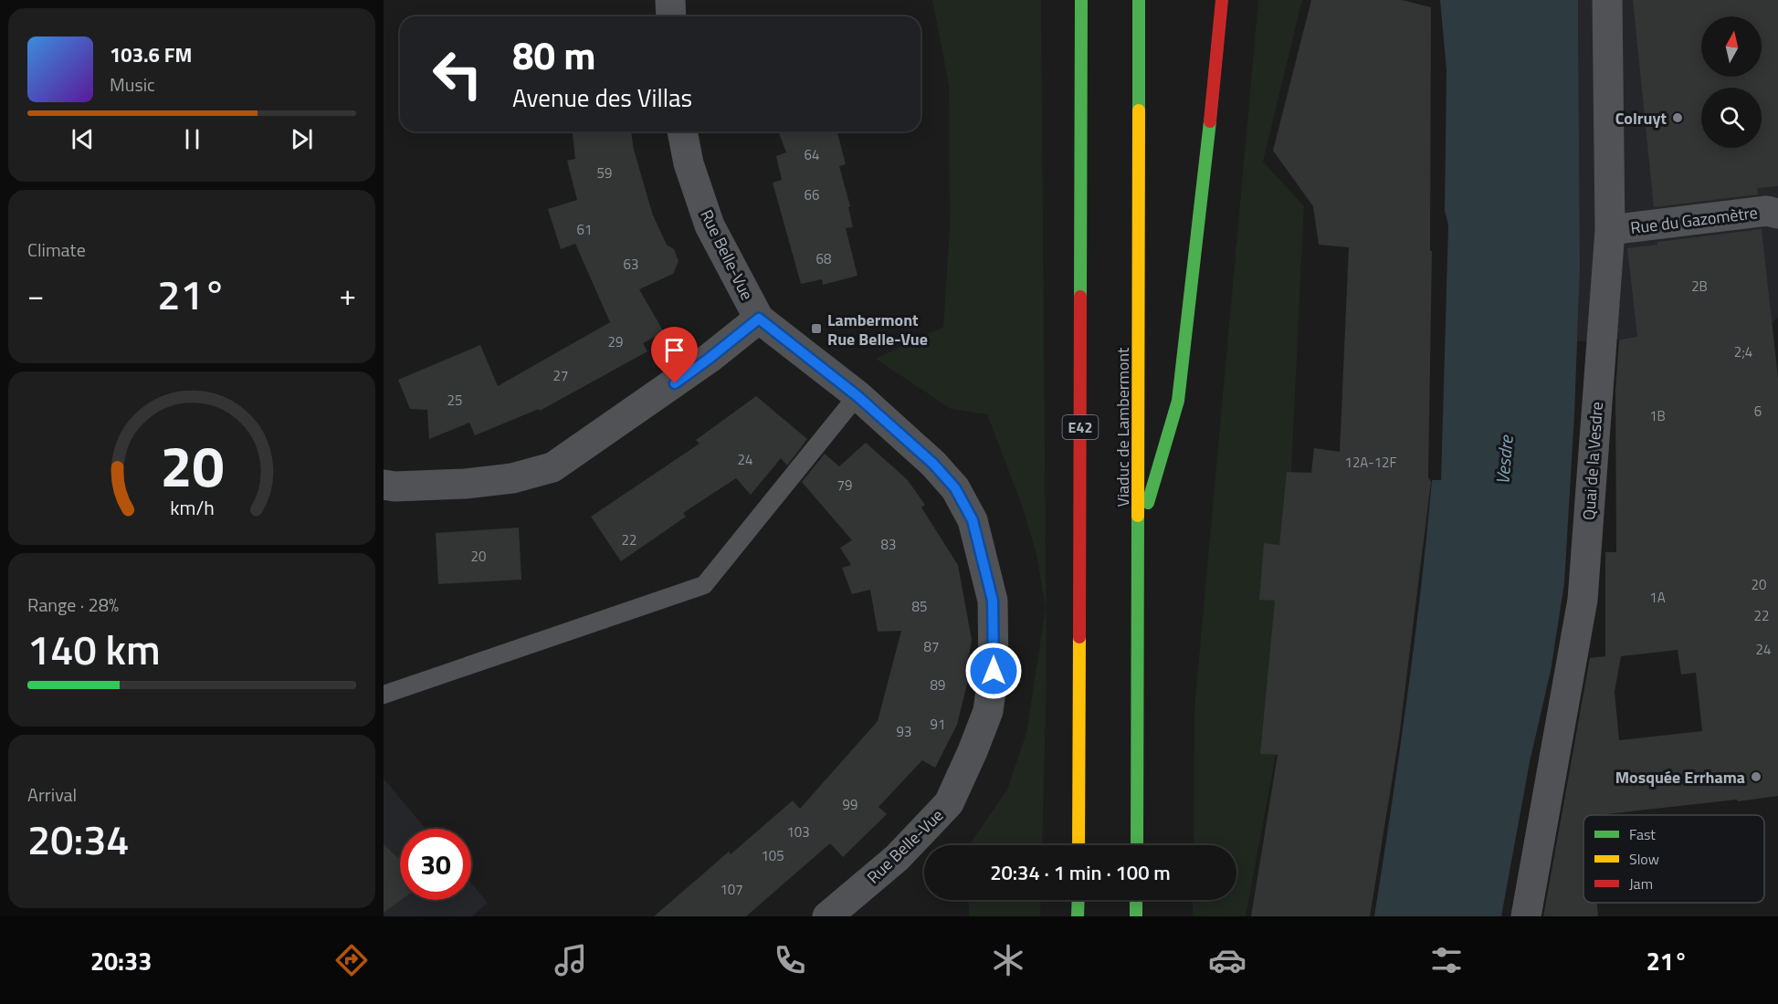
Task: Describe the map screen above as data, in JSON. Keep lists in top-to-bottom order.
{
  "streets": {
    "highway": ["E42", "Viaduc de Lambermont"],
    "street": ["Rue du Gazomètre", "Rue Belle-Vue", "Quai de la Vesdre"]
  },
  "crossings": [
    ["Rue du Gazomètre", "Quai de la Vesdre"]
  ],
  "water": ["Vesdre"],
  "places": {
    "other": ["Colruyt", "Mosquée Errhama"],
    "transit": ["Lambermont Rue Belle-Vue"]
  },
  "house_numbers": [
    "64",
    "59",
    "66",
    "61",
    "68",
    "63",
    "2B",
    "29",
    "2;4",
    "27",
    "25",
    "6",
    "1B",
    "24",
    "12A-12F",
    "79",
    "22",
    "83",
    "20",
    "20",
    "1A",
    "85",
    "22",
    "87",
    "24",
    "89",
    "91",
    "93",
    "99",
    "103",
    "105",
    "107"
  ],
  "legend": ["Fast", "Slow", "Jam"],
  "north": "top",
  "page": {
    "turn": ["80 m", "Avenue des Villas"],
    "song": ["103.6 FM", "Music"],
    "tile": [
      "Climate",
      ["Range · 28%", "140 km"],
      ["Arrival", "20:34"]
    ],
    "heat": ["−", "21°", "+"],
    "limit": "30",
    "trip": "20:34 · 1 min · 100 m",
    "tabs": ["20:33", "21°"],
    "gauge": ["20", "km/h"]
  }
}
